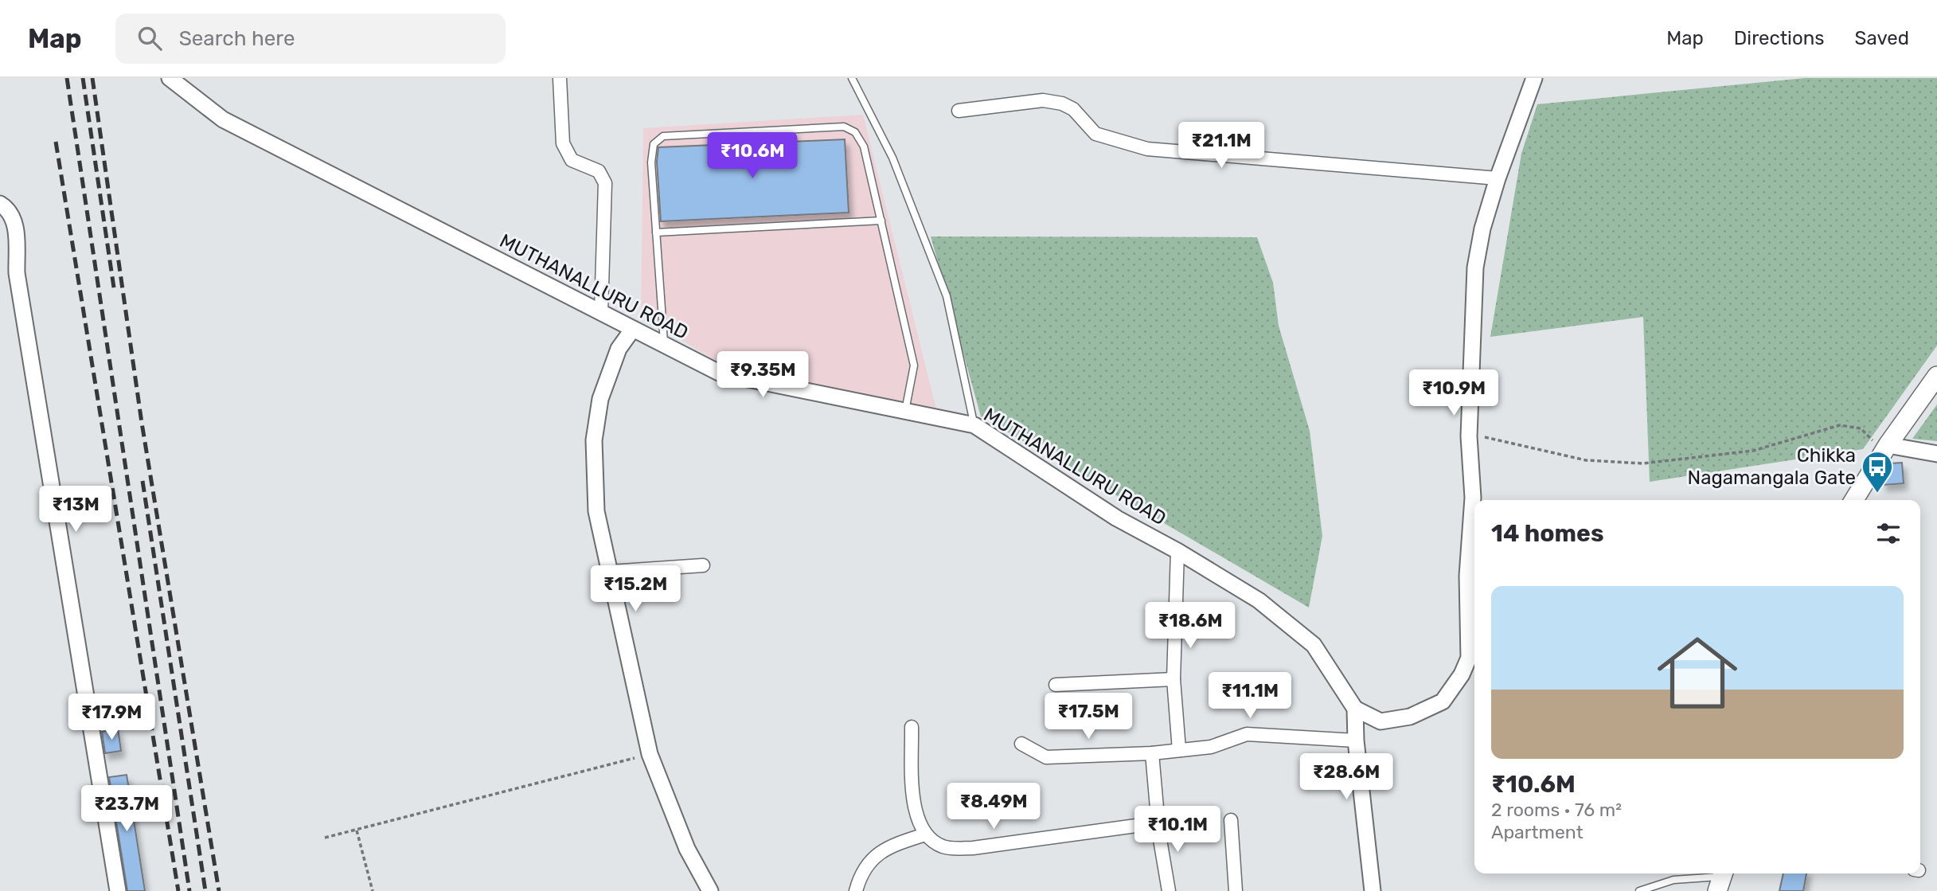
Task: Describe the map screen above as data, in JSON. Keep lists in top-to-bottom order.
{
  "streets": {
    "street": ["MUTHANALLURU ROAD"]
  },
  "places": {
    "bus stop": ["Chikka Nagamangala Gate"]
  },
  "page": {
    "header": "Map",
    "search": "Search here",
    "nav": ["Map", "Directions", "Saved"],
    "price": [
      "₹21.1M",
      "₹10.6M",
      "₹9.35M",
      "₹10.9M",
      "₹13M",
      "₹15.2M",
      "₹18.6M",
      "₹11.1M",
      "₹17.5M",
      "₹17.9M",
      "₹28.6M",
      "₹8.49M",
      "₹23.7M",
      "₹10.1M"
    ],
    "heading": "14 homes",
    "list": [
      {
        "name": "₹10.6M",
        "note": "2 rooms · 76 m² · Apartment"
      }
    ]
  }
}
